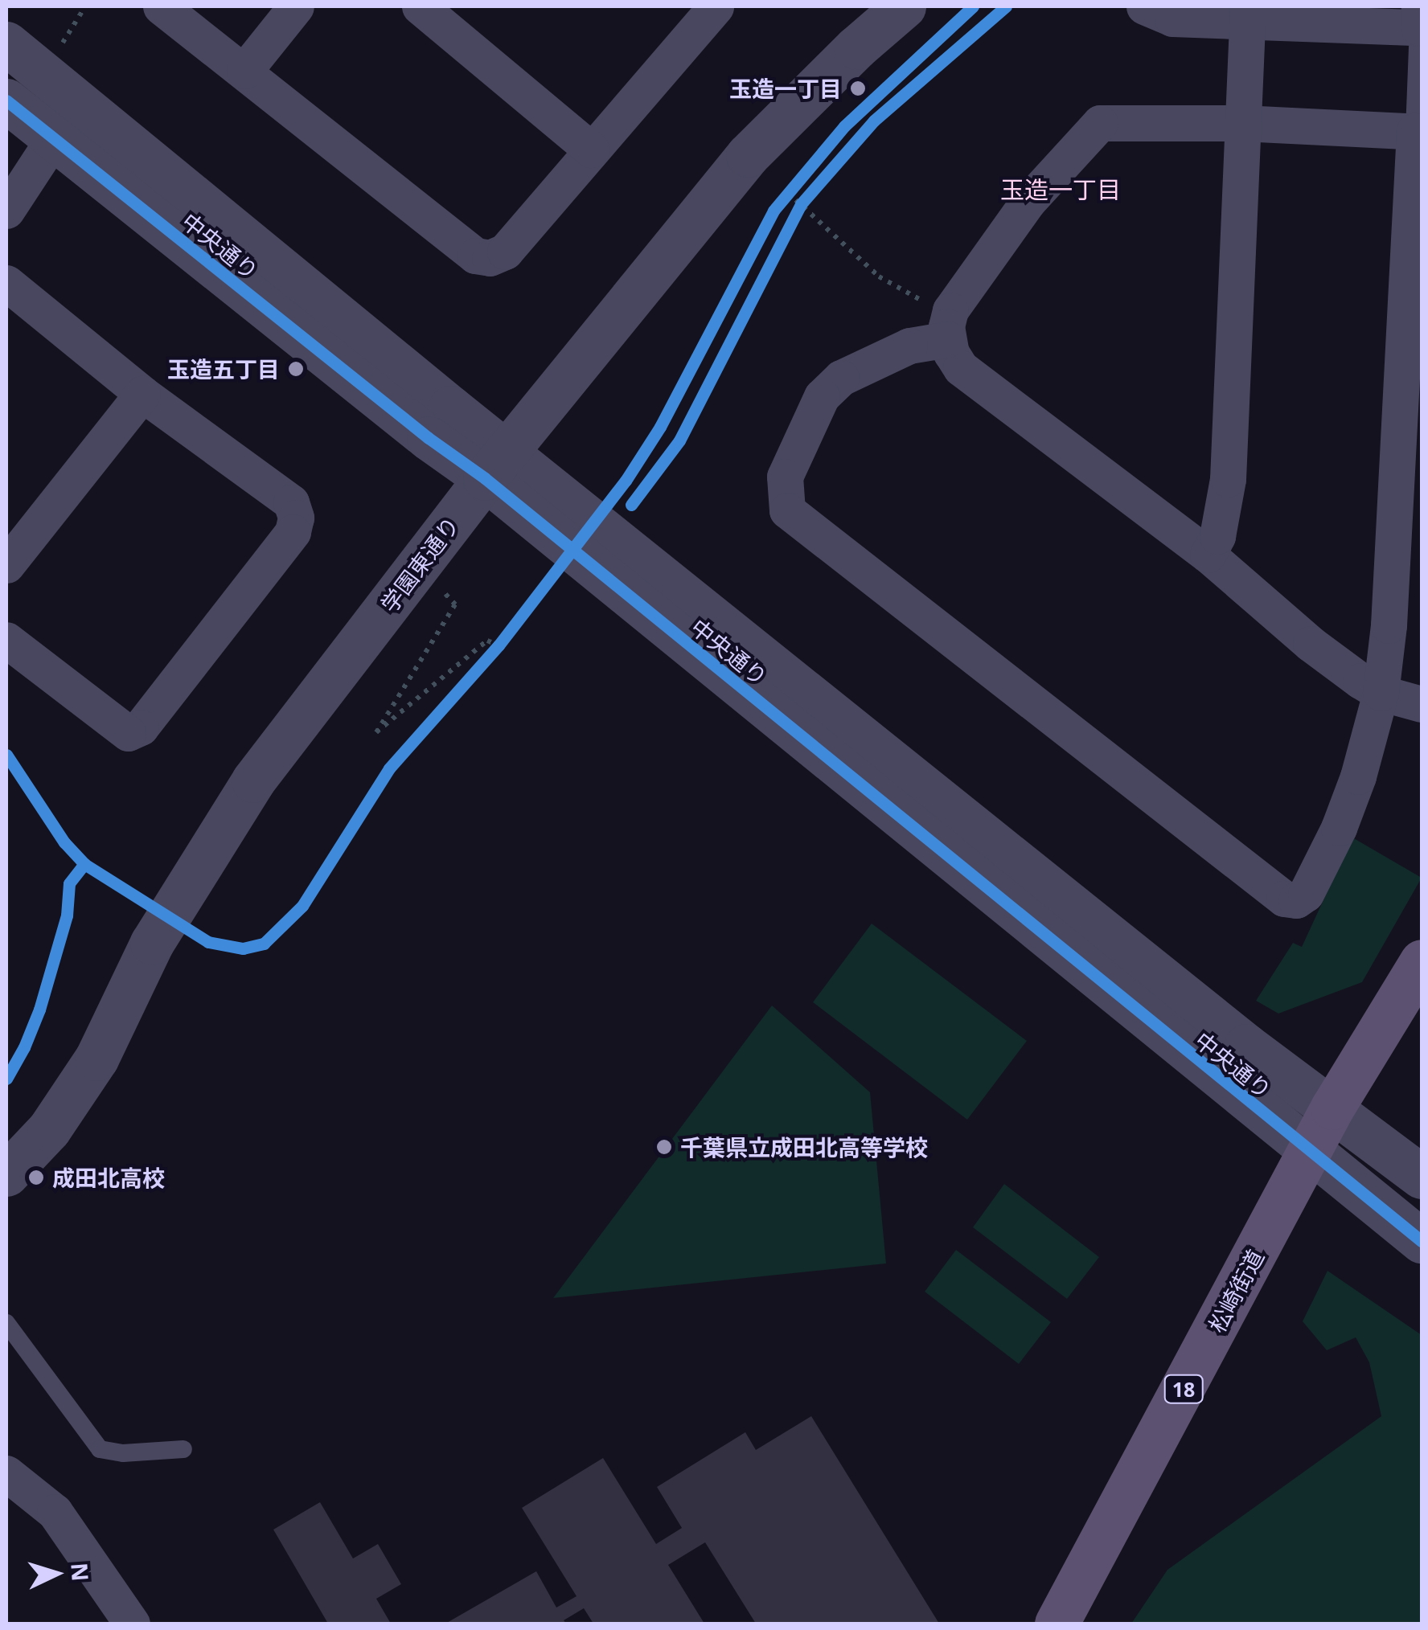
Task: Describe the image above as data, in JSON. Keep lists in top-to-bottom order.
{
  "streets": {
    "main road": ["松崎街道", "18"],
    "street": ["中央通り", "学園東通り"]
  },
  "crossings": [
    ["中央通り", "学園東通り"],
    ["中央通り", "松崎街道"]
  ],
  "districts": ["玉造一丁目"],
  "places": [
    "玉造一丁目",
    "玉造五丁目",
    "千葉県立成田北高等学校",
    "成田北高校"
  ],
  "north": "right"
}
